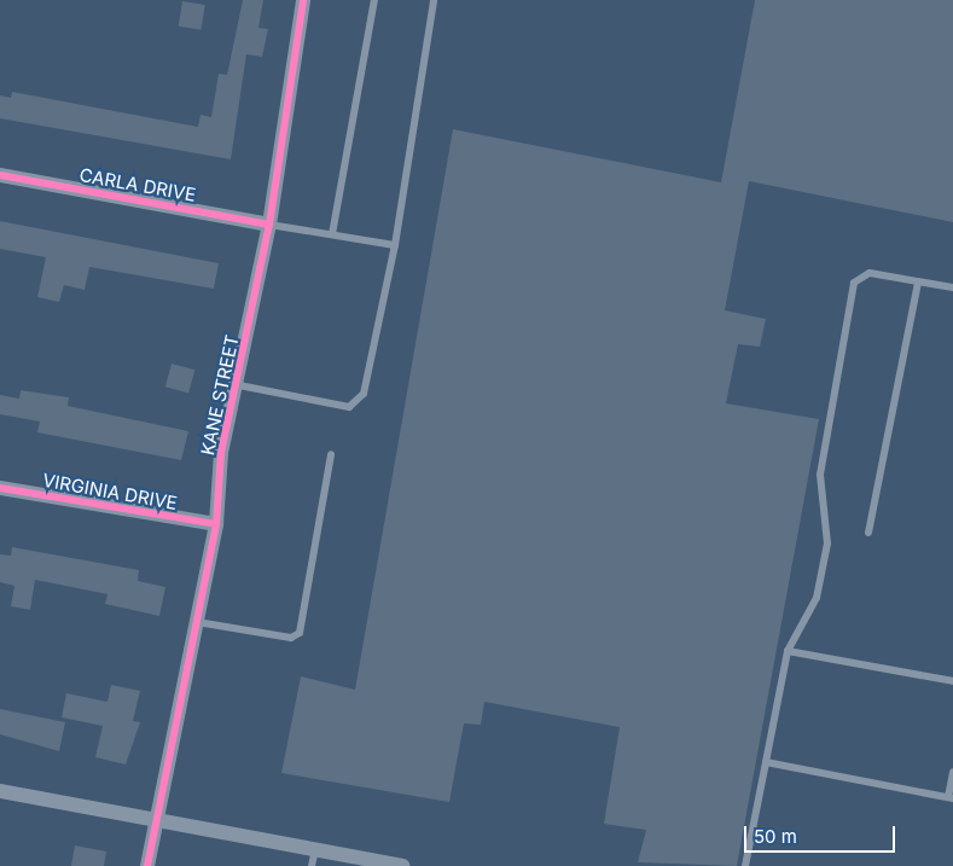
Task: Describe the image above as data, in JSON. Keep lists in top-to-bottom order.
{
  "streets": {
    "street": ["CARLA DRIVE", "KANE STREET", "VIRGINIA DRIVE"]
  },
  "crossings": [
    ["CARLA DRIVE", "KANE STREET"],
    ["KANE STREET", "VIRGINIA DRIVE"]
  ],
  "scale_bar": "50 m"
}
